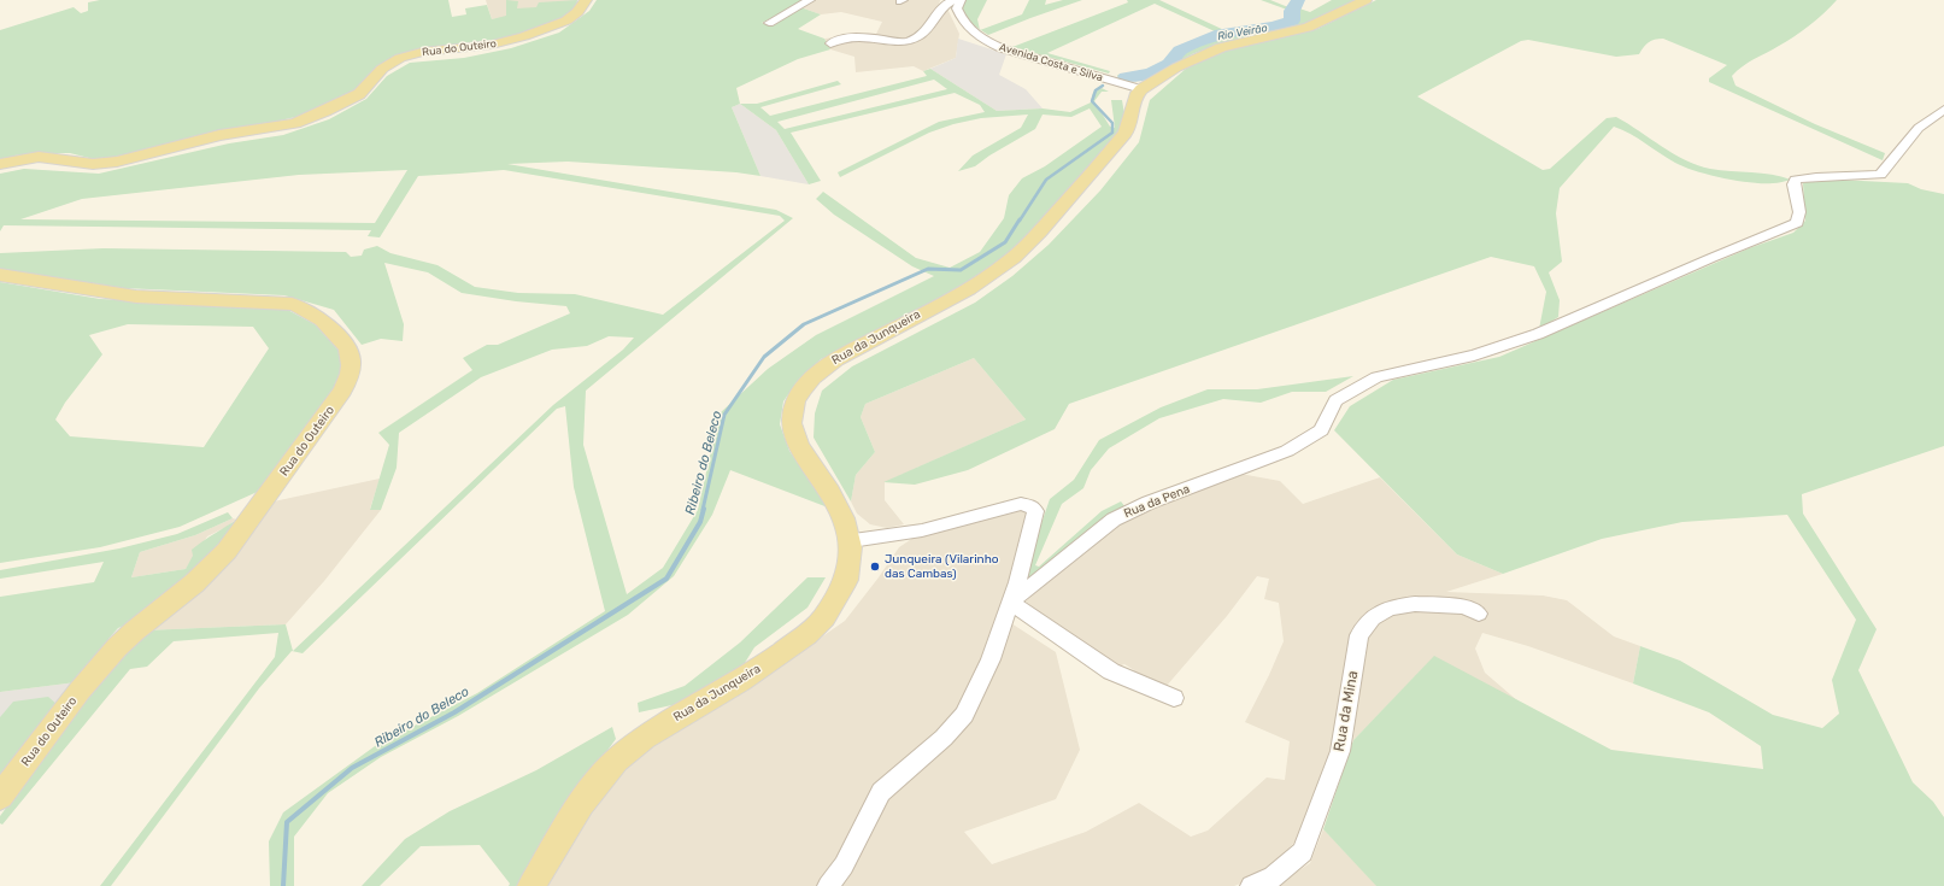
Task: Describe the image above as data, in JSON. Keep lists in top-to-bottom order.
{
  "streets": {
    "main road": ["Rua do Outeiro", "Rua da Junqueira"],
    "street": ["Avenida Costa e Silva", "Rua da Pena", "Rua da Mina"]
  },
  "crossings": [
    ["Avenida Costa e Silva", "Rua da Junqueira"]
  ],
  "water": ["Rio Veirão", "Ribeiro do Beleco"],
  "places": ["Junqueira (Vilarinho das Cambas)"]
}
